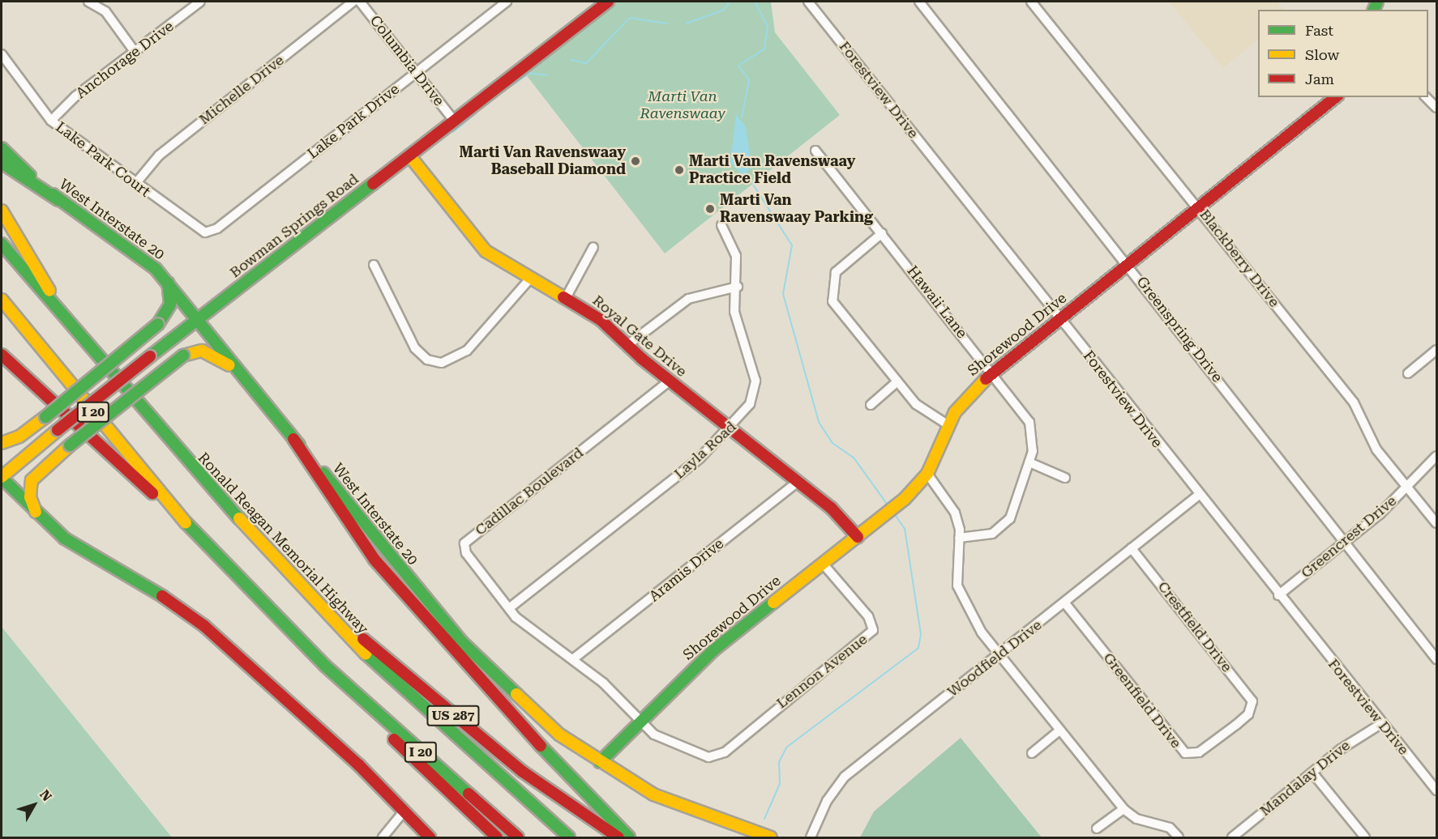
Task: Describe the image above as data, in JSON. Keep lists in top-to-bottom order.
{
  "streets": {
    "main road": [
      "West Interstate 20",
      "Bowman Springs Road",
      "Shorewood Drive",
      "Royal Gate Drive",
      "I 20",
      "Ronald Reagan Memorial Highway",
      "US 287"
    ],
    "street": [
      "Anchorage Drive",
      "Columbia Drive",
      "Michelle Drive",
      "Forestview Drive",
      "Lake Park Drive",
      "Lake Park Court",
      "Blackberry Drive",
      "Hawaii Lane",
      "Greenspring Drive",
      "Layla Road",
      "Cadillac Boulevard",
      "Greencrest Drive",
      "Aramis Drive",
      "Crestfield Drive",
      "Woodfield Drive",
      "Lennon Avenue",
      "Greenfield Drive",
      "Mandalay Drive"
    ]
  },
  "crossings": [
    ["Anchorage Drive", "Lake Park Court"],
    ["Columbia Drive", "Lake Park Drive"],
    ["Columbia Drive", "Bowman Springs Road"],
    ["Michelle Drive", "Lake Park Court"],
    ["Forestview Drive", "Shorewood Drive"],
    ["Forestview Drive", "Greencrest Drive"],
    ["Forestview Drive", "Woodfield Drive"],
    ["Forestview Drive", "Mandalay Drive"],
    ["Lake Park Drive", "Lake Park Court"],
    ["West Interstate 20", "Bowman Springs Road"],
    ["West Interstate 20", "Shorewood Drive"],
    ["Bowman Springs Road", "Royal Gate Drive"],
    ["Blackberry Drive", "Shorewood Drive"],
    ["Blackberry Drive", "Greencrest Drive"],
    ["Hawaii Lane", "Shorewood Drive"],
    ["Greenspring Drive", "Shorewood Drive"],
    ["Greenspring Drive", "Greencrest Drive"],
    ["Shorewood Drive", "Royal Gate Drive"],
    ["Shorewood Drive", "Cadillac Boulevard"],
    ["Shorewood Drive", "Lennon Avenue"],
    ["Royal Gate Drive", "Layla Road"],
    ["Royal Gate Drive", "Cadillac Boulevard"],
    ["Royal Gate Drive", "Aramis Drive"],
    ["Layla Road", "Cadillac Boulevard"],
    ["Cadillac Boulevard", "Aramis Drive"],
    ["Cadillac Boulevard", "Lennon Avenue"],
    ["Ronald Reagan Memorial Highway", "US 287"],
    ["Crestfield Drive", "Woodfield Drive"],
    ["Crestfield Drive", "Greenfield Drive"],
    ["Woodfield Drive", "Greenfield Drive"]
  ],
  "parks": ["Marti Van Ravenswaay"],
  "places": ["Marti Van Ravenswaay Baseball Diamond", "Marti Van Ravenswaay Practice Field", "Marti Van Ravenswaay Parking"],
  "legend": ["Fast", "Slow", "Jam"],
  "north": "top right"
}
